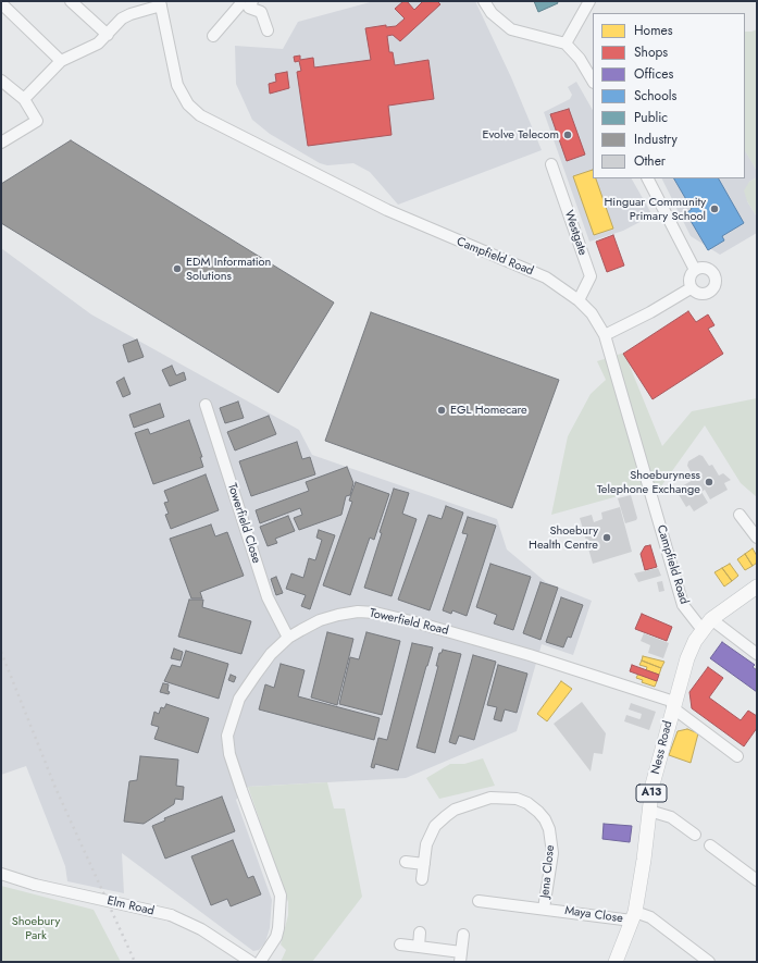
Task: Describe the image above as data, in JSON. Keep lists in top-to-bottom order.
{
  "streets": {
    "main road": ["Ness Road", "A13"],
    "street": [
      "Westgate",
      "Campfield Road",
      "Towerfield Close",
      "Towerfield Road",
      "Jena Close",
      "Elm Road",
      "Maya Close"
    ]
  },
  "crossings": [
    ["Westgate", "Campfield Road"],
    ["Campfield Road", "Ness Road"],
    ["Towerfield Close", "Towerfield Road"],
    ["Towerfield Road", "Ness Road"],
    ["Ness Road", "Maya Close"],
    ["Jena Close", "Maya Close"]
  ],
  "parks": ["Shoebury Park"],
  "places": [
    "Evolve Telecom",
    "Hinguar Community Primary School",
    "EDM Information Solutions",
    "EGL Homecare",
    "Shoeburyness Telephone Exchange",
    "Shoebury Health Centre"
  ],
  "legend": [
    "Homes",
    "Shops",
    "Offices",
    "Schools",
    "Public",
    "Industry",
    "Other"
  ]
}
